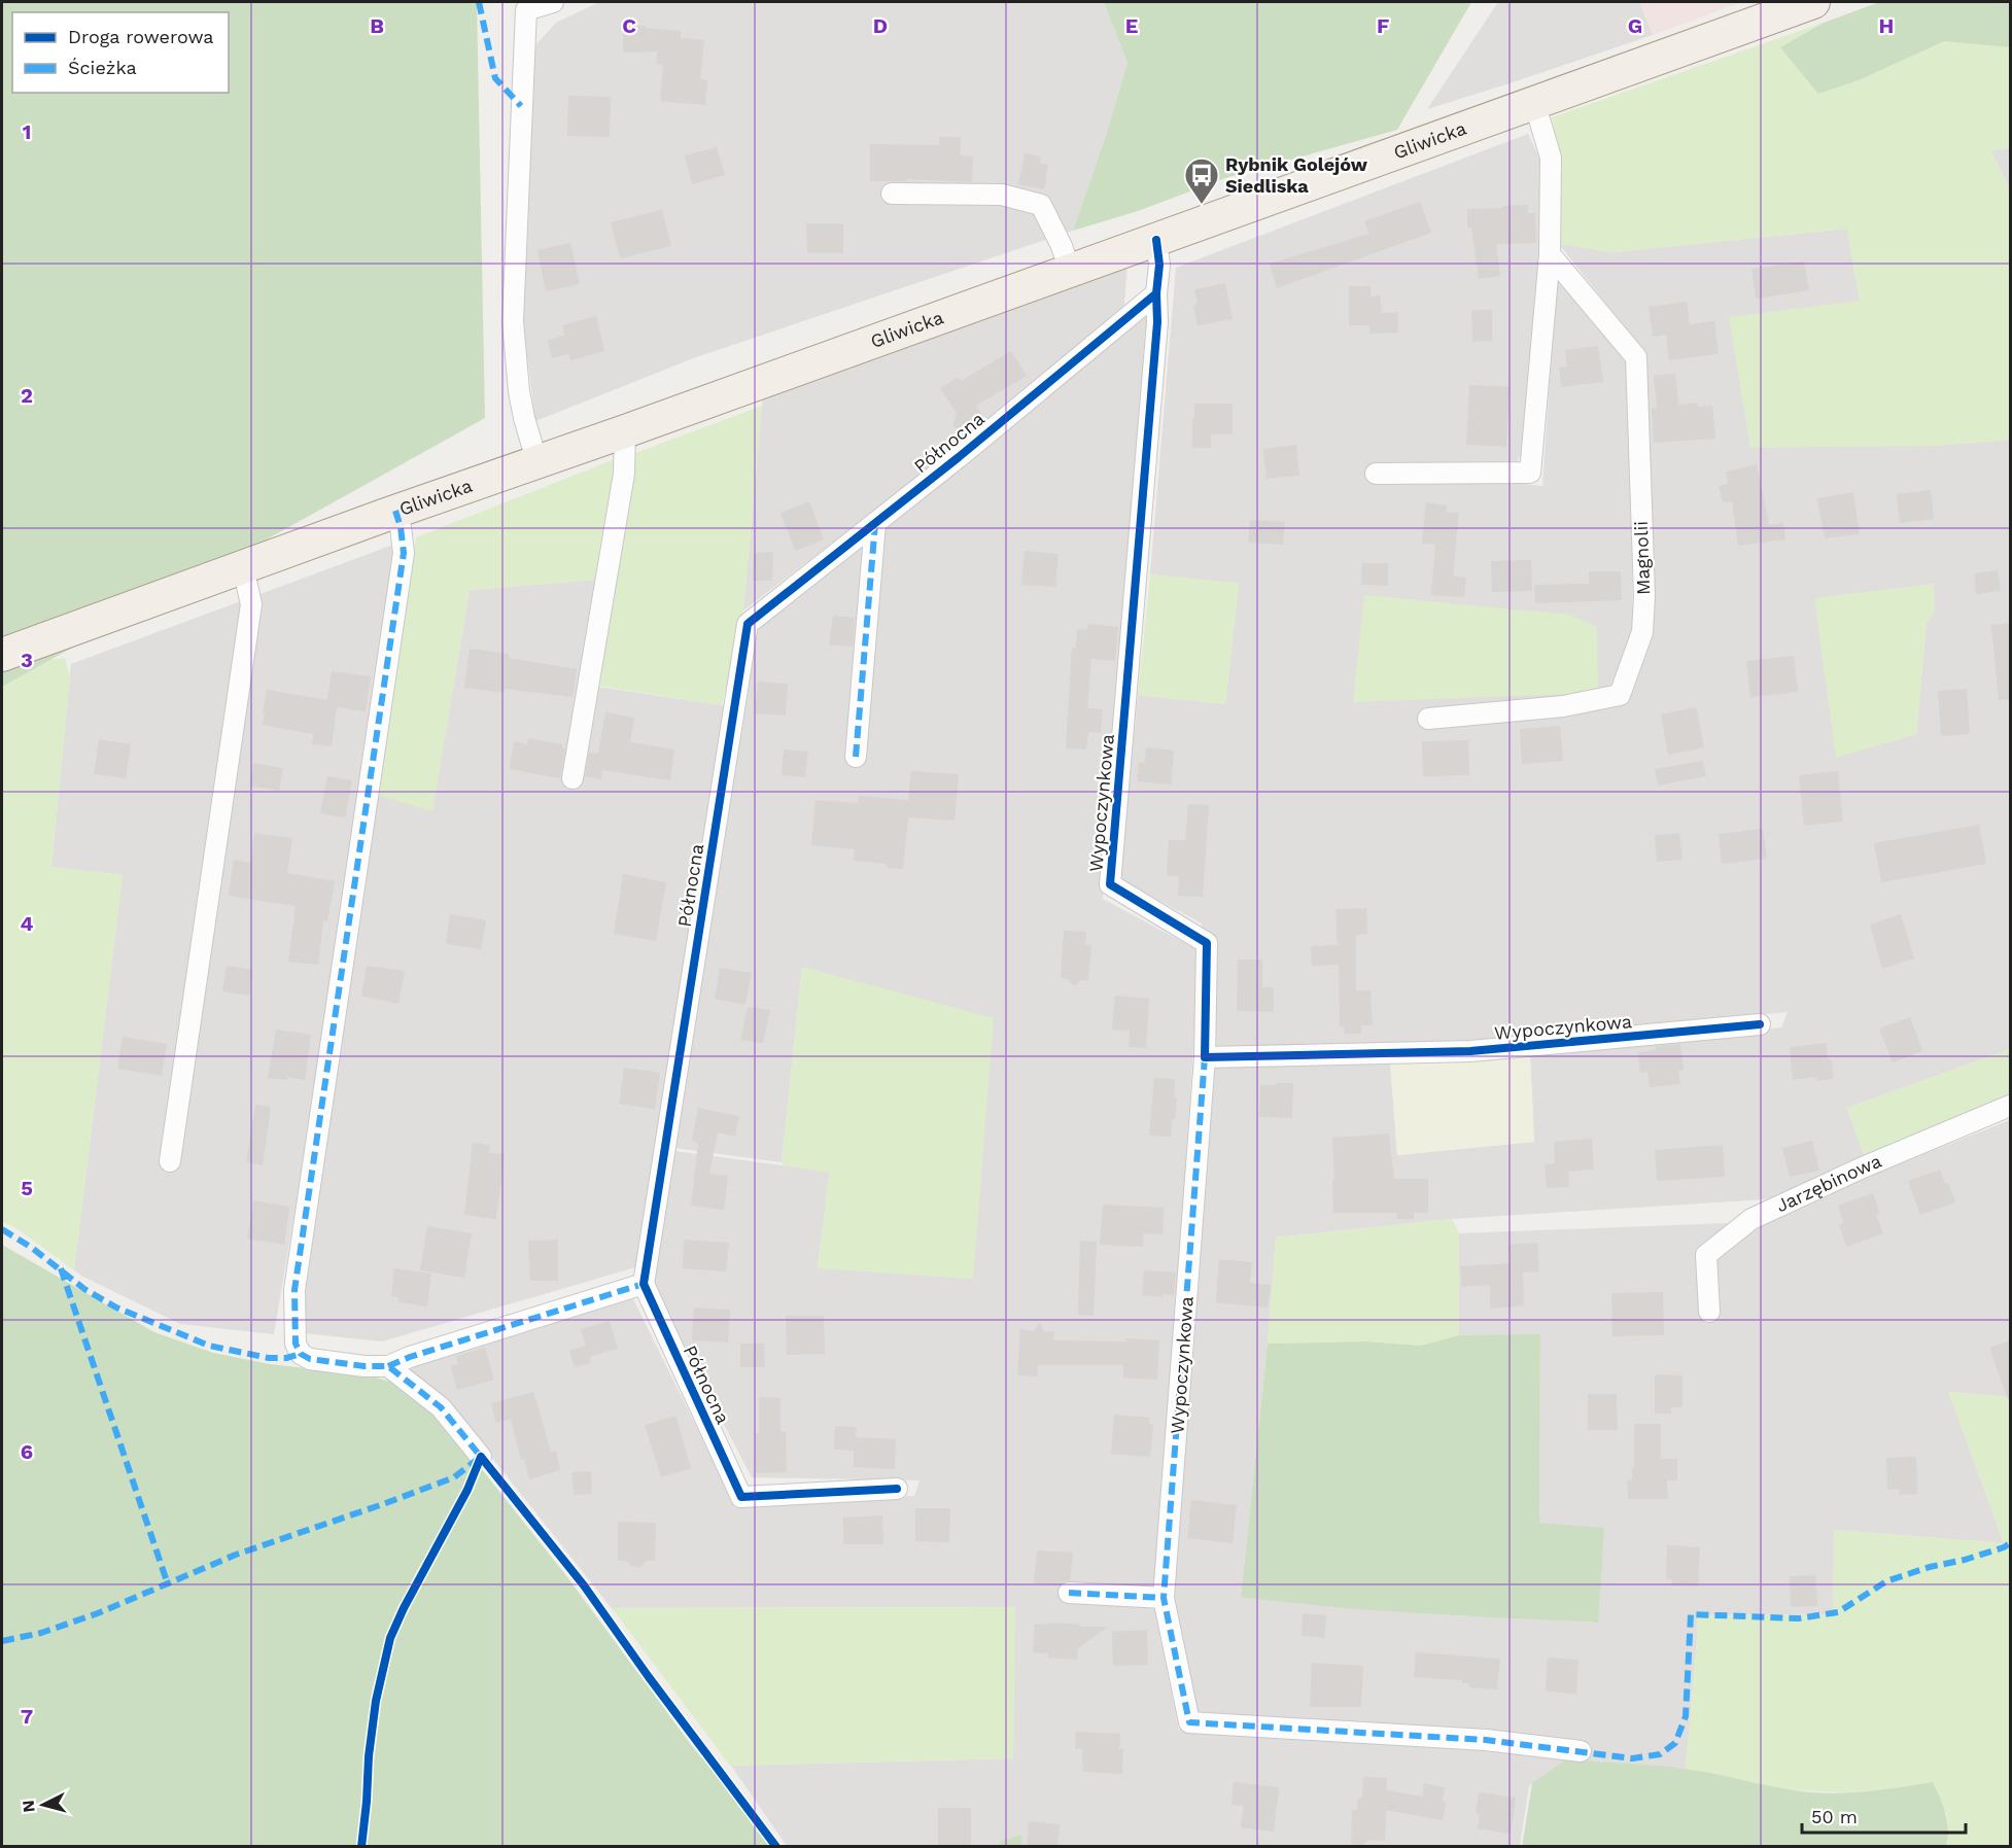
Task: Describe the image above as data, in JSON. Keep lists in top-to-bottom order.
{
  "streets": {
    "main road": ["Gliwicka"],
    "street": [
      "Północna",
      "Magnolii",
      "Wypoczynkowa",
      "Jarzębinowa"
    ]
  },
  "crossings": [
    ["Gliwicka", "Wypoczynkowa"],
    ["Północna", "Wypoczynkowa"]
  ],
  "places": {
    "bus stop": ["Rybnik Golejów Siedliska"]
  },
  "legend": ["Droga rowerowa", "Ścieżka"],
  "scale_bar": "50 m",
  "north": "left",
  "grid": {
    "columns": [
      "B",
      "C",
      "D",
      "E",
      "F",
      "G",
      "H"
    ],
    "rows": [
      "1",
      "2",
      "3",
      "4",
      "5",
      "6",
      "7"
    ]
  }
}
